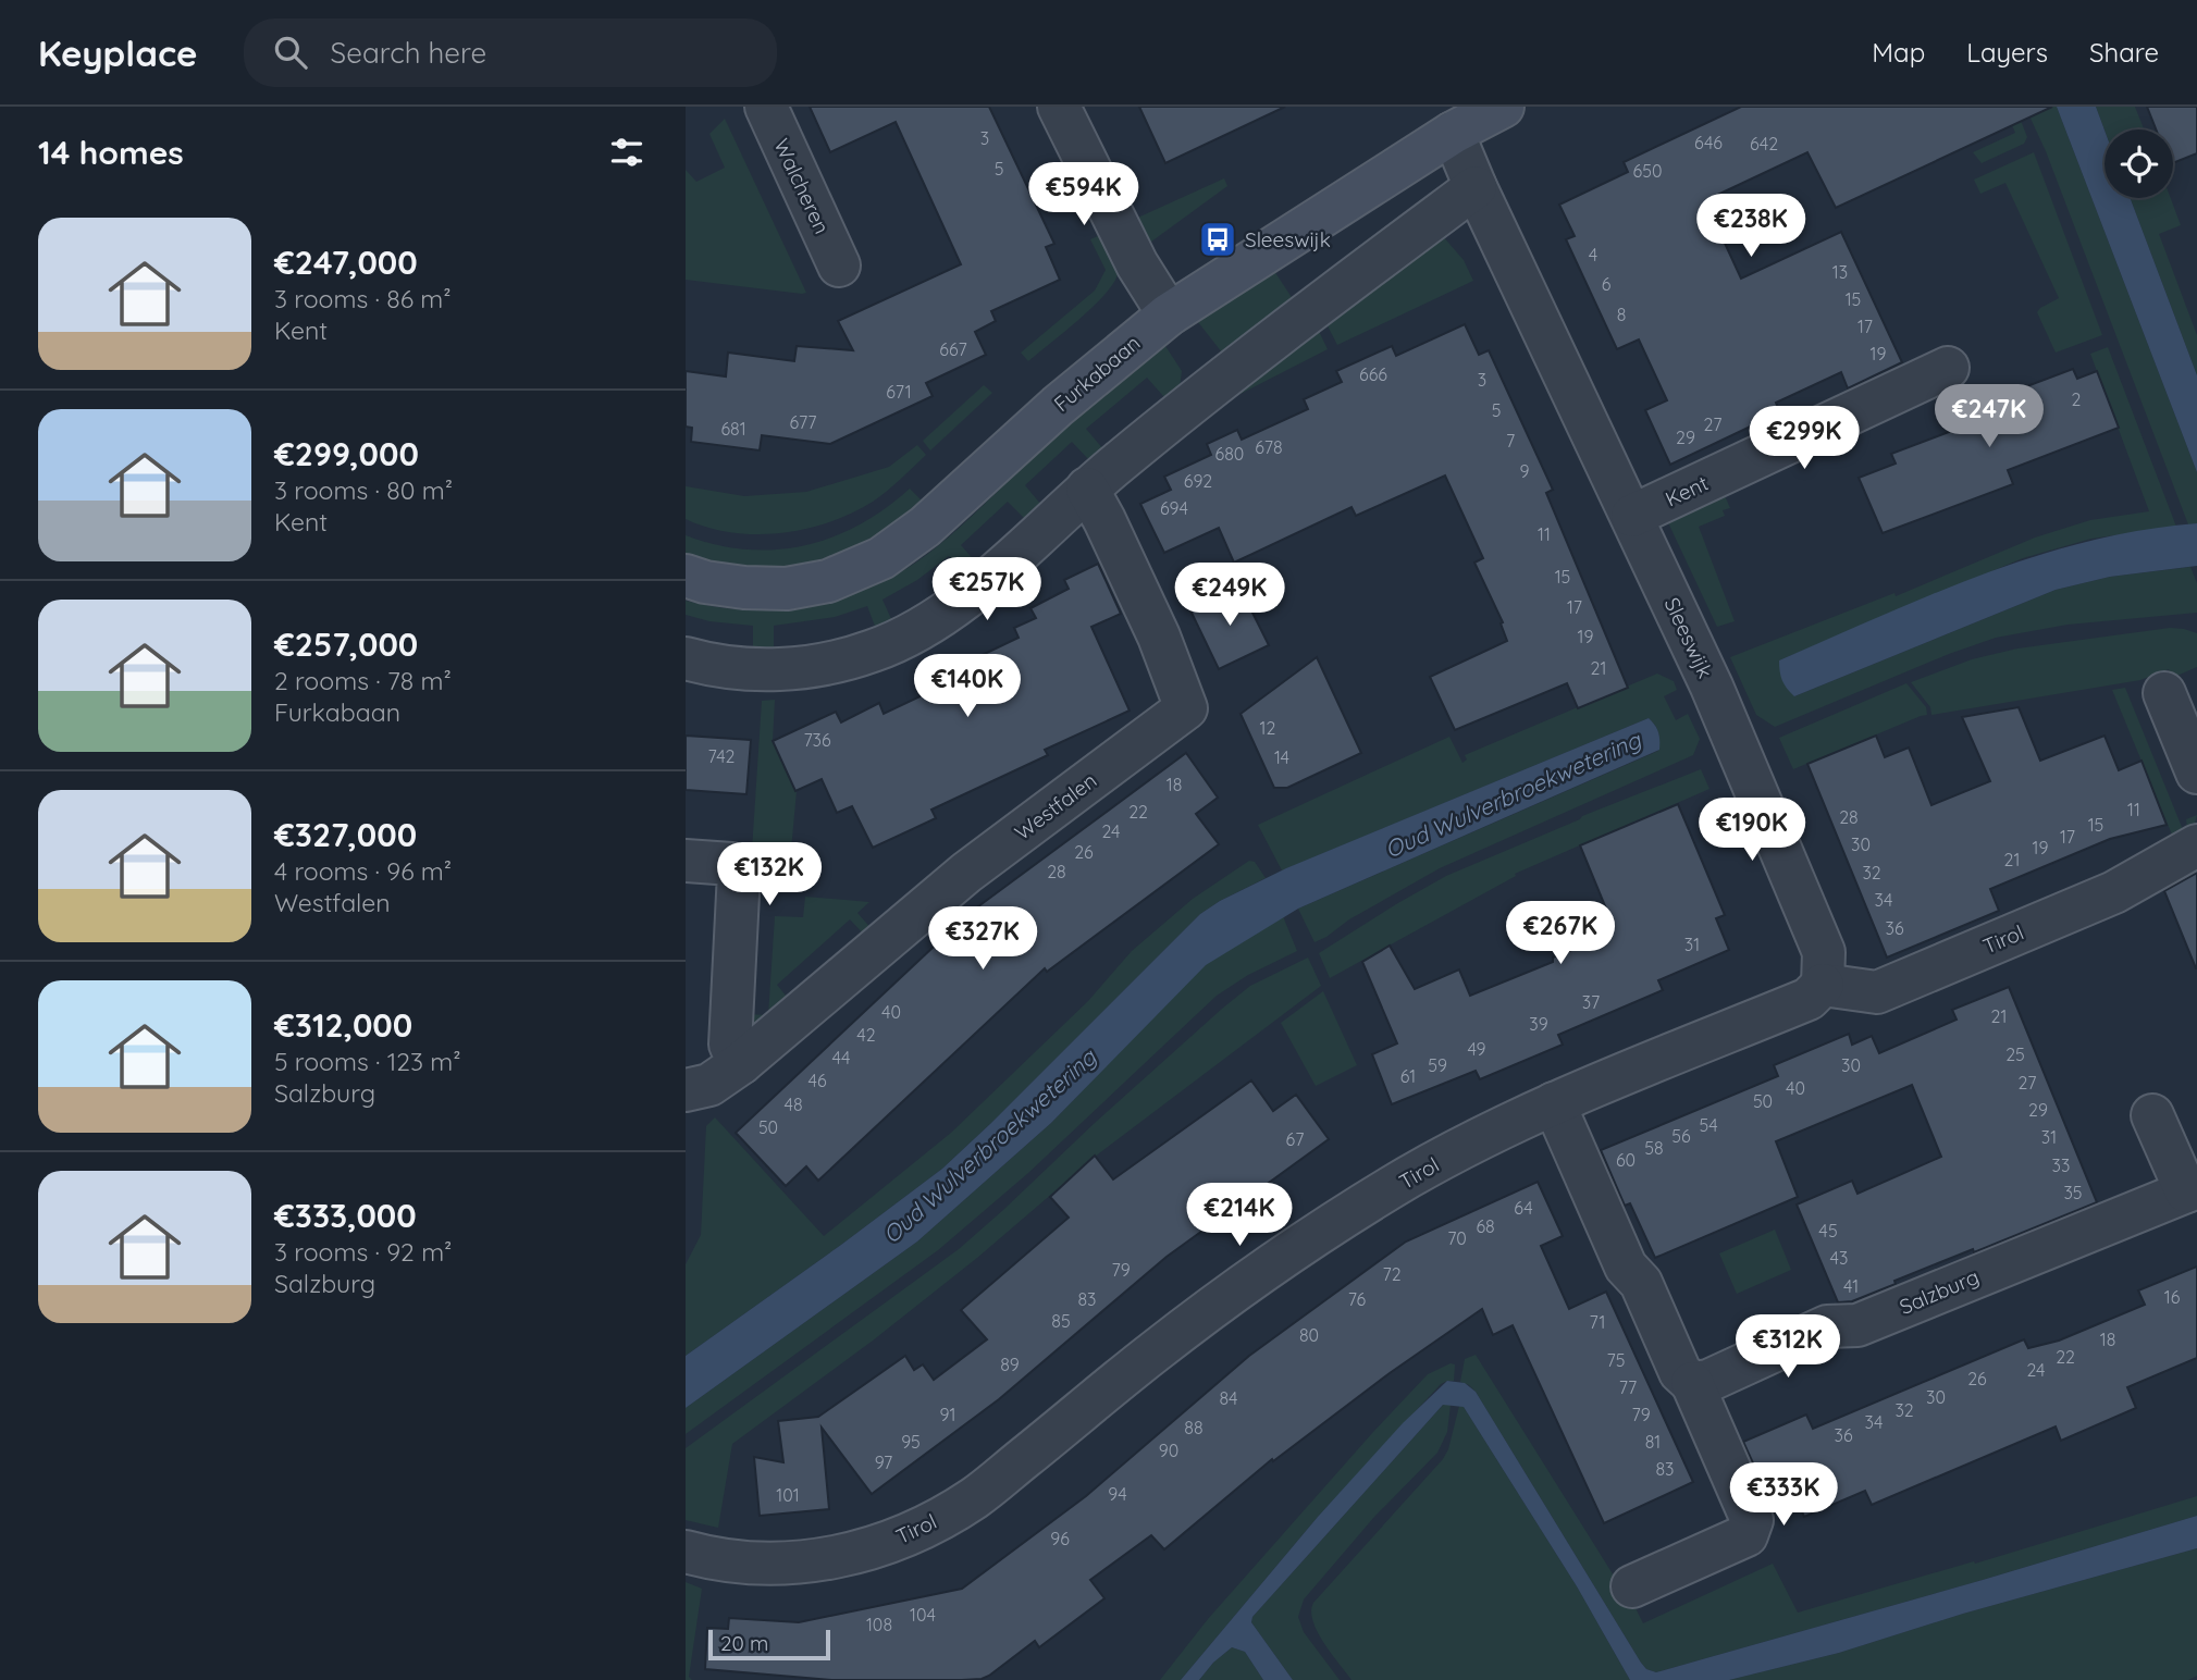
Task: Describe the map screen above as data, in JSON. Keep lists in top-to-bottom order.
{
  "streets": {
    "street": [
      "Walcheren",
      "Furkabaan",
      "Kent",
      "Sleeswijk",
      "Westfalen",
      "Tirol",
      "Salzburg"
    ]
  },
  "crossings": [
    ["Furkabaan", "Sleeswijk"],
    ["Kent", "Sleeswijk"],
    ["Sleeswijk", "Tirol"]
  ],
  "water": ["Oud Wulverbroekwetering"],
  "places": {
    "bus stop": ["Sleeswijk"]
  },
  "house_numbers": [
    "3",
    "646",
    "642",
    "5",
    "650",
    "4",
    "13",
    "6",
    "15",
    "8",
    "17",
    "667",
    "19",
    "666",
    "3",
    "671",
    "2",
    "5",
    "677",
    "27",
    "681",
    "29",
    "7",
    "678",
    "680",
    "9",
    "692",
    "694",
    "11",
    "15",
    "17",
    "19",
    "21",
    "12",
    "736",
    "742",
    "14",
    "18",
    "11",
    "22",
    "28",
    "15",
    "24",
    "17",
    "30",
    "19",
    "26",
    "21",
    "28",
    "32",
    "34",
    "36",
    "31",
    "37",
    "40",
    "21",
    "39",
    "42",
    "49",
    "25",
    "44",
    "59",
    "30",
    "61",
    "46",
    "27",
    "40",
    "50",
    "48",
    "29",
    "54",
    "50",
    "56",
    "31",
    "67",
    "58",
    "60",
    "33",
    "35",
    "64",
    "68",
    "45",
    "70",
    "43",
    "79",
    "72",
    "41",
    "16",
    "83",
    "76",
    "85",
    "71",
    "80",
    "18",
    "22",
    "75",
    "89",
    "24",
    "26",
    "77",
    "30",
    "84",
    "32",
    "91",
    "79",
    "34",
    "88",
    "36",
    "95",
    "81",
    "90",
    "97",
    "83",
    "94",
    "101",
    "96",
    "104",
    "108"
  ],
  "scale_bar": "20 m",
  "page": {
    "header": "Keyplace",
    "search": "Search here",
    "nav": ["Map", "Layers", "Share"],
    "heading": "14 homes",
    "price": [
      "€594K",
      "€238K",
      "€247K",
      "€299K",
      "€257K",
      "€249K",
      "€140K",
      "€190K",
      "€132K",
      "€267K",
      "€327K",
      "€214K",
      "€312K",
      "€333K"
    ],
    "list": [
      {
        "name": "€247,000",
        "note": "3 rooms · 86 m² · Kent"
      },
      {
        "name": "€299,000",
        "note": "3 rooms · 80 m² · Kent"
      },
      {
        "name": "€257,000",
        "note": "2 rooms · 78 m² · Furkabaan"
      },
      {
        "name": "€327,000",
        "note": "4 rooms · 96 m² · Westfalen"
      },
      {
        "name": "€312,000",
        "note": "5 rooms · 123 m² · Salzburg"
      },
      {
        "name": "€333,000",
        "note": "3 rooms · 92 m² · Salzburg"
      }
    ],
    "scale": "20 m"
  }
}
